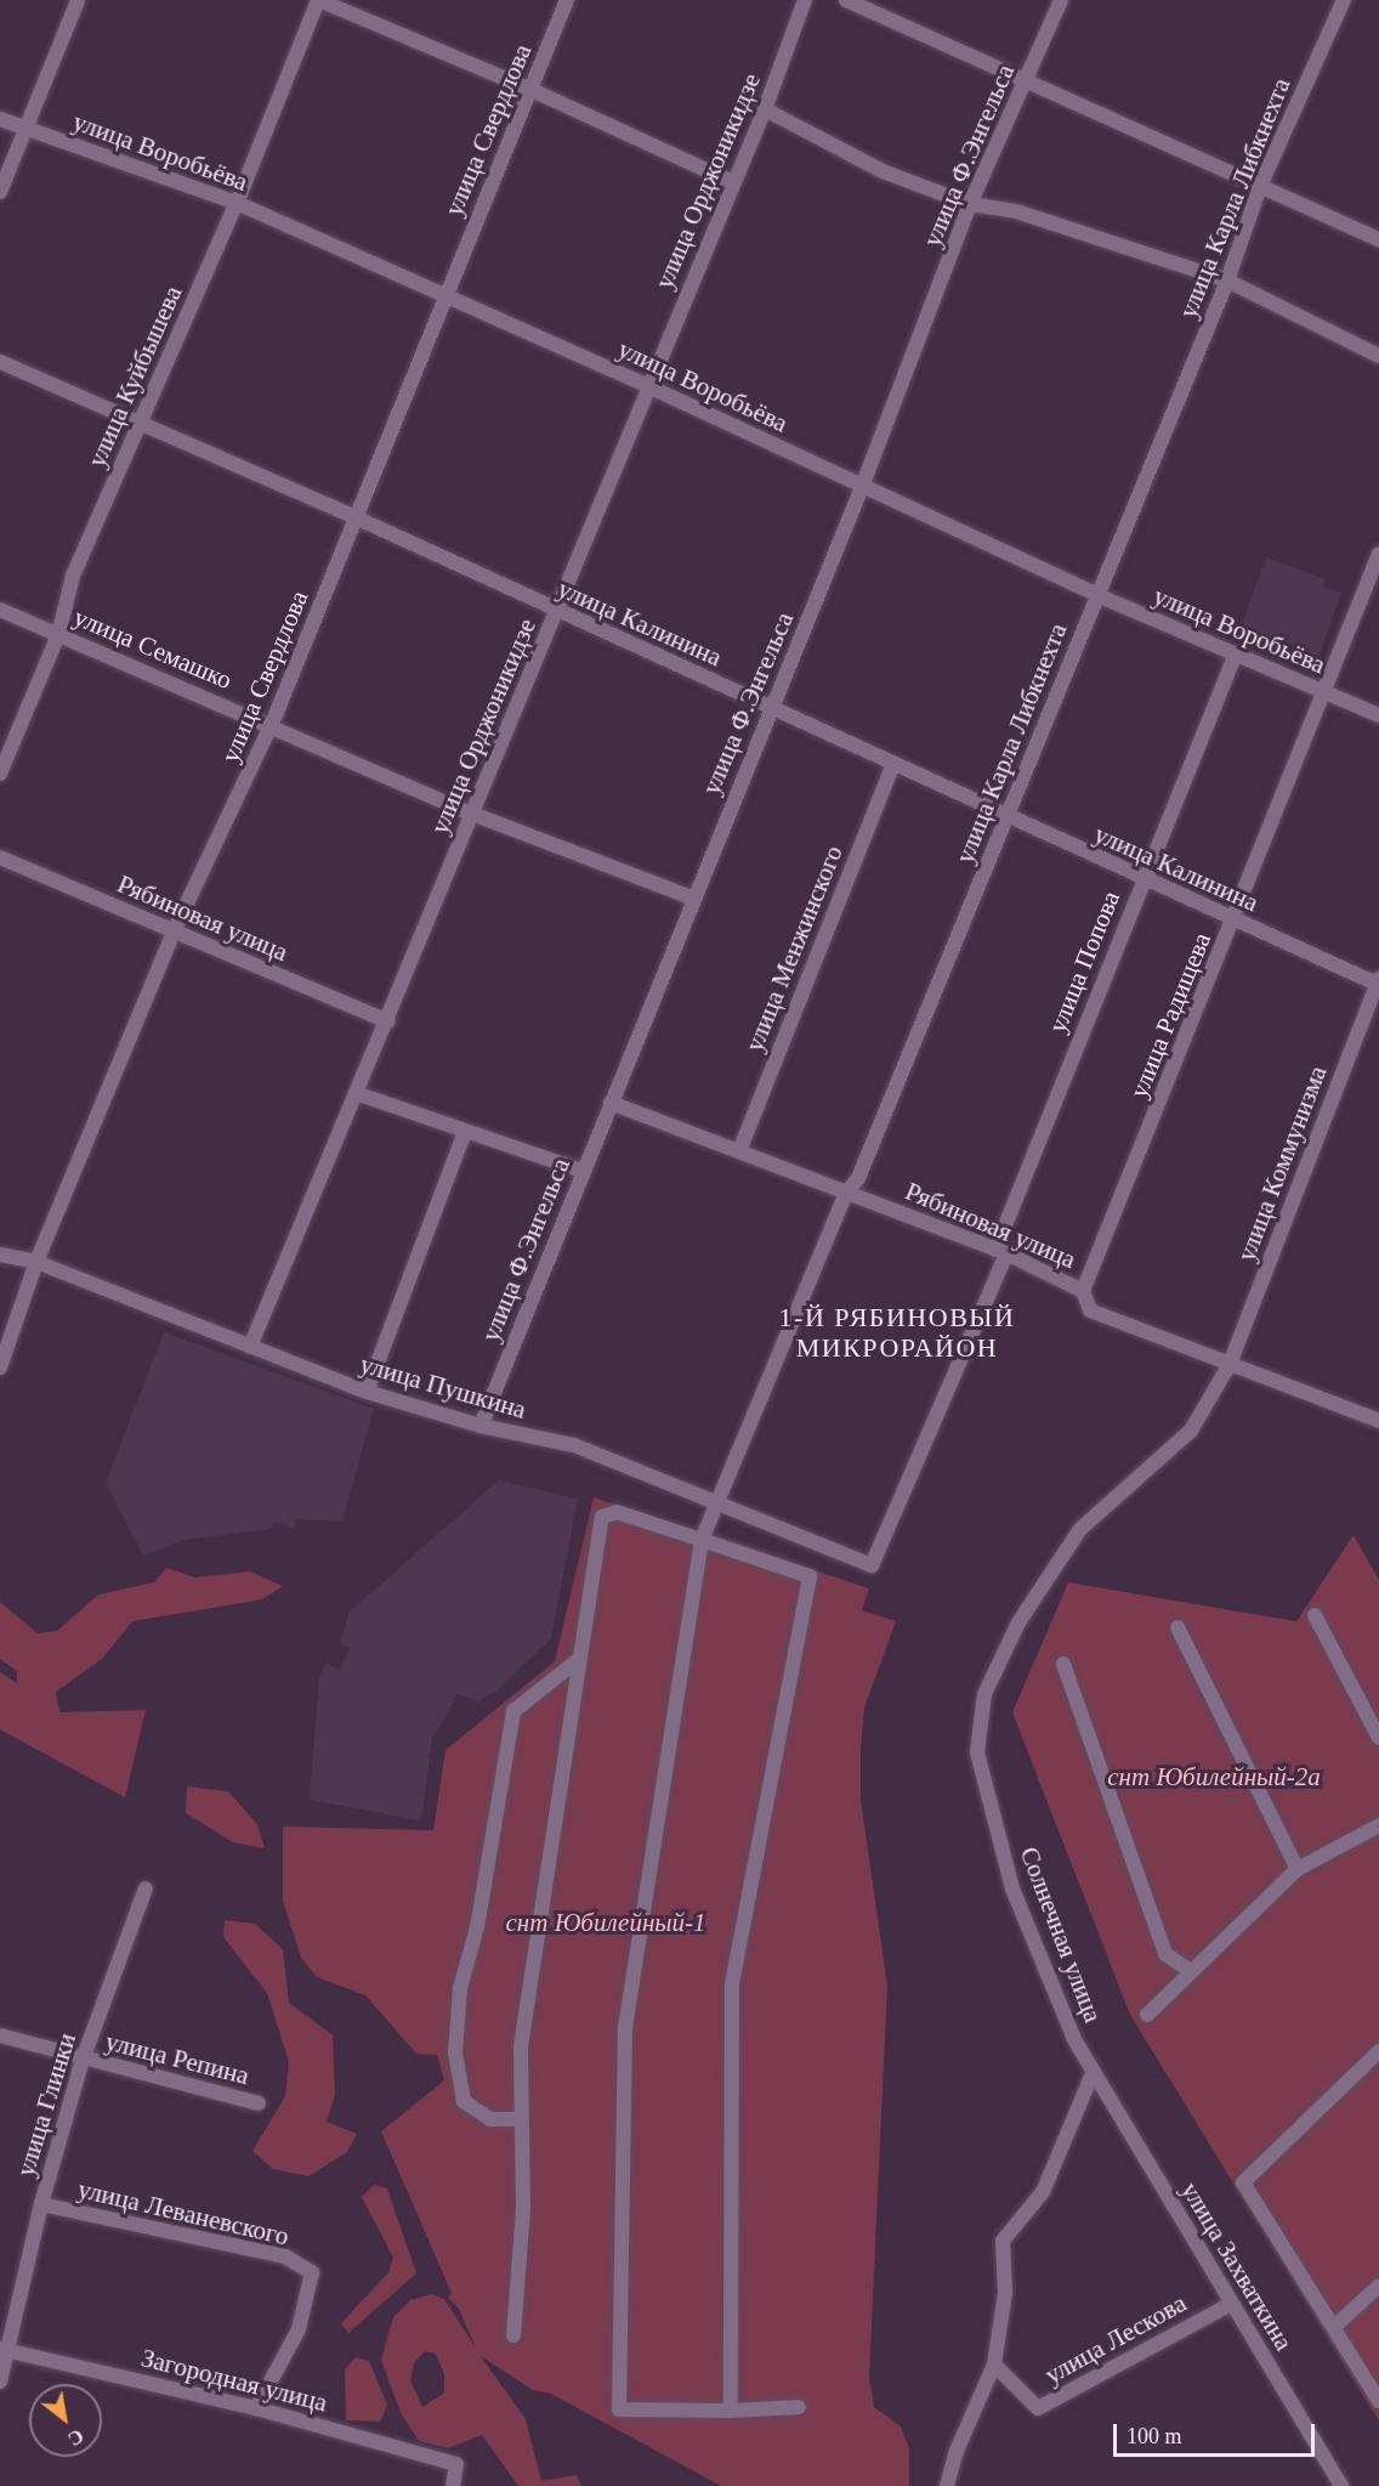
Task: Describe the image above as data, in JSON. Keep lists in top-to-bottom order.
{
  "streets": {
    "street": [
      "улица Свердлова",
      "улица Воробьёва",
      "улица Ф.Энгельса",
      "улица Орджоникидзе",
      "улица Карла Либкнехта",
      "улица Куйбышева",
      "улица Калинина",
      "улица Семашко",
      "Рябиновая улица",
      "улица Менжинского",
      "улица Попова",
      "улица Радищева",
      "улица Коммунизма",
      "улица Пушкина",
      "Солнечная улица",
      "улица Репина",
      "улица Глинки",
      "улица Леваневского",
      "улица Захваткина",
      "улица Лескова",
      "Загородная улица"
    ]
  },
  "crossings": [
    ["улица Свердлова", "улица Воробьёва"],
    ["улица Свердлова", "улица Калинина"],
    ["улица Свердлова", "улица Семашко"],
    ["улица Свердлова", "Рябиновая улица"],
    ["улица Свердлова", "улица Пушкина"],
    ["улица Воробьёва", "улица Ф.Энгельса"],
    ["улица Воробьёва", "улица Орджоникидзе"],
    ["улица Воробьёва", "улица Карла Либкнехта"],
    ["улица Воробьёва", "улица Куйбышева"],
    ["улица Воробьёва", "улица Попова"],
    ["улица Воробьёва", "улица Радищева"],
    ["улица Ф.Энгельса", "улица Калинина"],
    ["улица Ф.Энгельса", "улица Семашко"],
    ["улица Ф.Энгельса", "Рябиновая улица"],
    ["улица Ф.Энгельса", "улица Пушкина"],
    ["улица Орджоникидзе", "улица Калинина"],
    ["улица Орджоникидзе", "улица Семашко"],
    ["улица Орджоникидзе", "Рябиновая улица"],
    ["улица Орджоникидзе", "улица Пушкина"],
    ["улица Карла Либкнехта", "улица Калинина"],
    ["улица Карла Либкнехта", "Рябиновая улица"],
    ["улица Карла Либкнехта", "улица Пушкина"],
    ["улица Куйбышева", "улица Калинина"],
    ["улица Куйбышева", "улица Семашко"],
    ["улица Калинина", "улица Менжинского"],
    ["улица Калинина", "улица Попова"],
    ["улица Калинина", "улица Радищева"],
    ["улица Калинина", "улица Коммунизма"],
    ["Рябиновая улица", "улица Менжинского"],
    ["Рябиновая улица", "улица Попова"],
    ["Рябиновая улица", "улица Радищева"],
    ["Рябиновая улица", "улица Коммунизма"],
    ["Рябиновая улица", "Солнечная улица"],
    ["улица Попова", "улица Пушкина"],
    ["улица Коммунизма", "Солнечная улица"],
    ["Солнечная улица", "улица Захваткина"],
    ["улица Репина", "улица Глинки"],
    ["улица Глинки", "улица Леваневского"],
    ["улица Глинки", "Загородная улица"],
    ["улица Леваневского", "Загородная улица"],
    ["улица Захваткина", "улица Лескова"]
  ],
  "districts": ["1-Й РЯБИНОВЫЙ МИКРОРАЙОН"],
  "parks": ["снт Юбилейный-2а", "снт Юбилейный-1"],
  "scale_bar": "100 m",
  "north": "bottom right"
}
